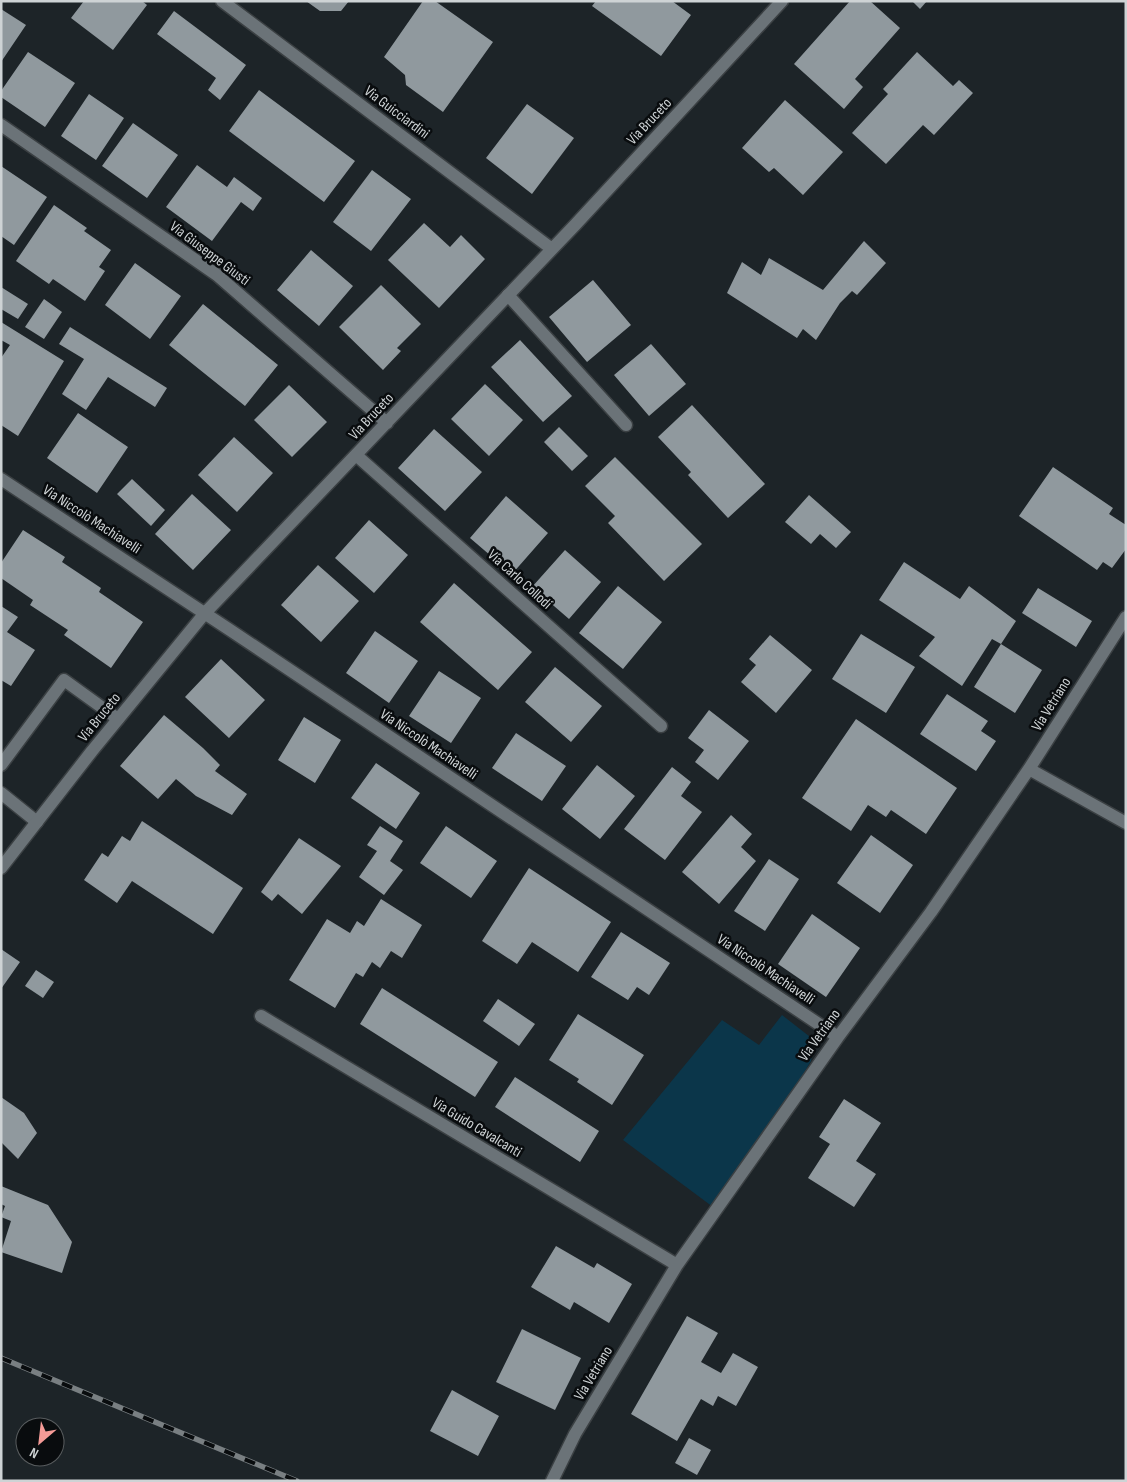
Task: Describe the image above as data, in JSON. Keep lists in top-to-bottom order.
{
  "streets": {
    "street": [
      "Via Guicciardini",
      "Via Bruceto",
      "Via Giuseppe Giusti",
      "Via Niccolò Machiavelli",
      "Via Carlo Collodi",
      "Via Vetriano",
      "Via Guido Cavalcanti"
    ]
  },
  "crossings": [
    ["Via Guicciardini", "Via Bruceto"],
    ["Via Bruceto", "Via Giuseppe Giusti"],
    ["Via Bruceto", "Via Niccolò Machiavelli"],
    ["Via Bruceto", "Via Carlo Collodi"],
    ["Via Niccolò Machiavelli", "Via Vetriano"],
    ["Via Vetriano", "Via Guido Cavalcanti"]
  ],
  "north": "bottom left"
}
